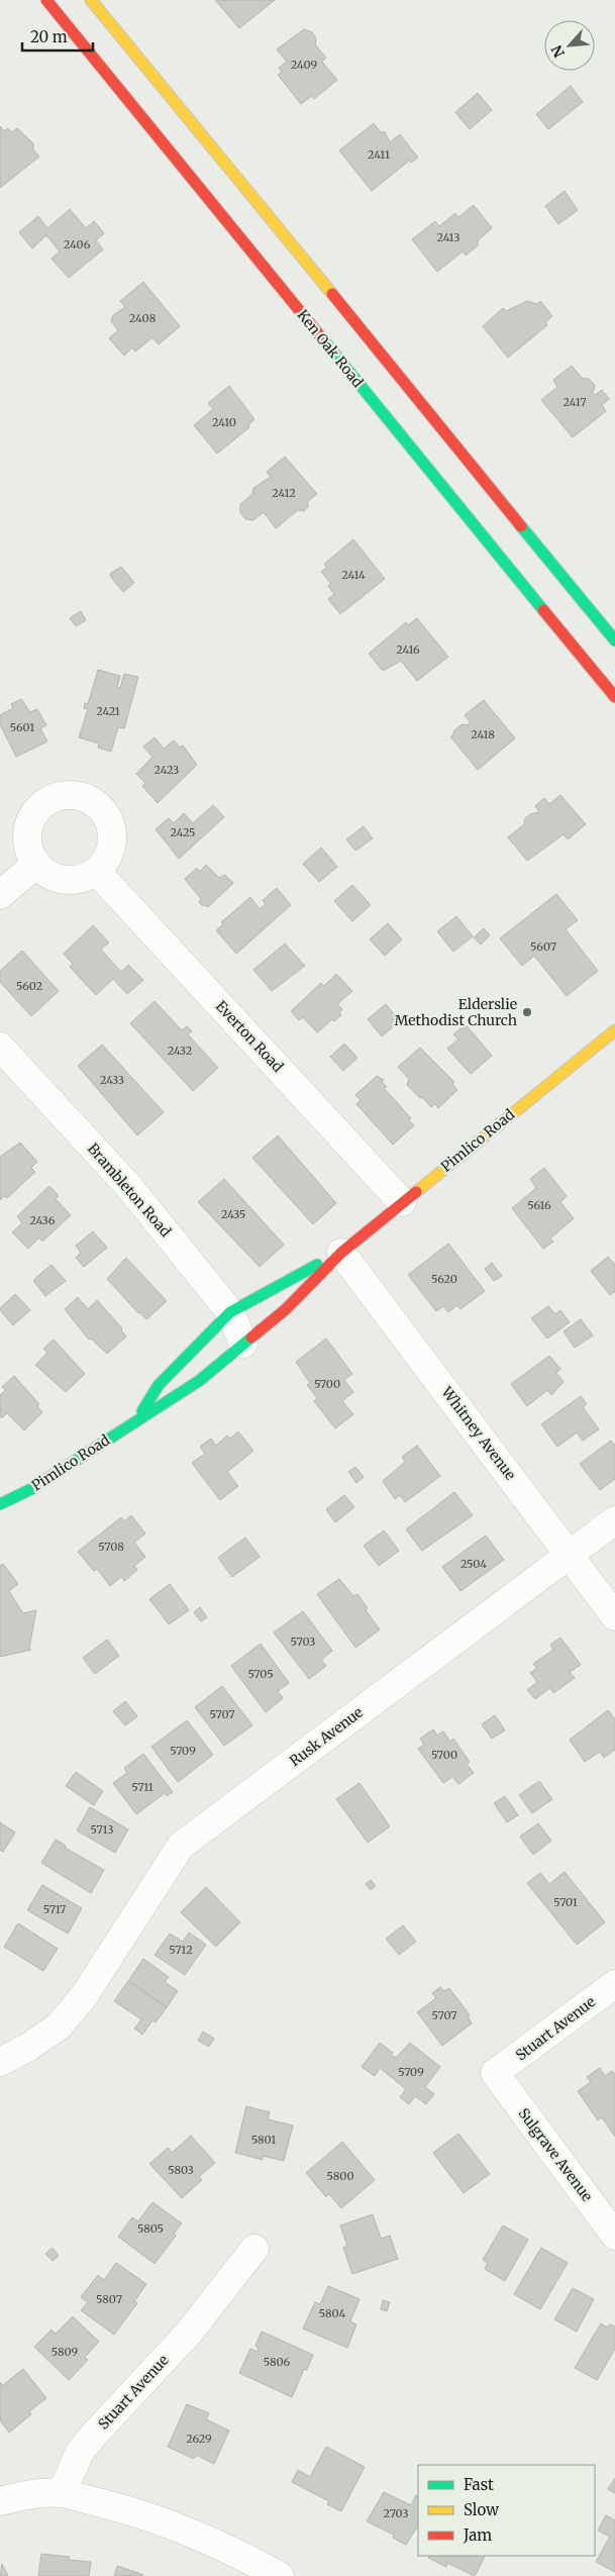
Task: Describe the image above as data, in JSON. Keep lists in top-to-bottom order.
{
  "streets": {
    "street": [
      "Ken Oak Road",
      "Everton Road",
      "Pimlico Road",
      "Brambleton Road",
      "Whitney Avenue",
      "Rusk Avenue",
      "Stuart Avenue",
      "Sulgrave Avenue"
    ]
  },
  "crossings": [
    ["Everton Road", "Pimlico Road"],
    ["Pimlico Road", "Brambleton Road"],
    ["Pimlico Road", "Whitney Avenue"],
    ["Whitney Avenue", "Rusk Avenue"],
    ["Stuart Avenue", "Sulgrave Avenue"]
  ],
  "places": ["Elderslie Methodist Church"],
  "house_numbers": [
    "2409",
    "2411",
    "2413",
    "2406",
    "2408",
    "2417",
    "2410",
    "2412",
    "2414",
    "2416",
    "2421",
    "5601",
    "2418",
    "2423",
    "2425",
    "5607",
    "5602",
    "2432",
    "2433",
    "5616",
    "2435",
    "2436",
    "5620",
    "5700",
    "5708",
    "2504",
    "5703",
    "5705",
    "5707",
    "5709",
    "5700",
    "5711",
    "5713",
    "5701",
    "5717",
    "5712",
    "5707",
    "5709",
    "5801",
    "5803",
    "5800",
    "5805",
    "5807",
    "5804",
    "5809",
    "5806",
    "2629",
    "2703"
  ],
  "legend": ["Fast", "Slow", "Jam"],
  "scale_bar": "20 m",
  "north": "bottom left"
}
